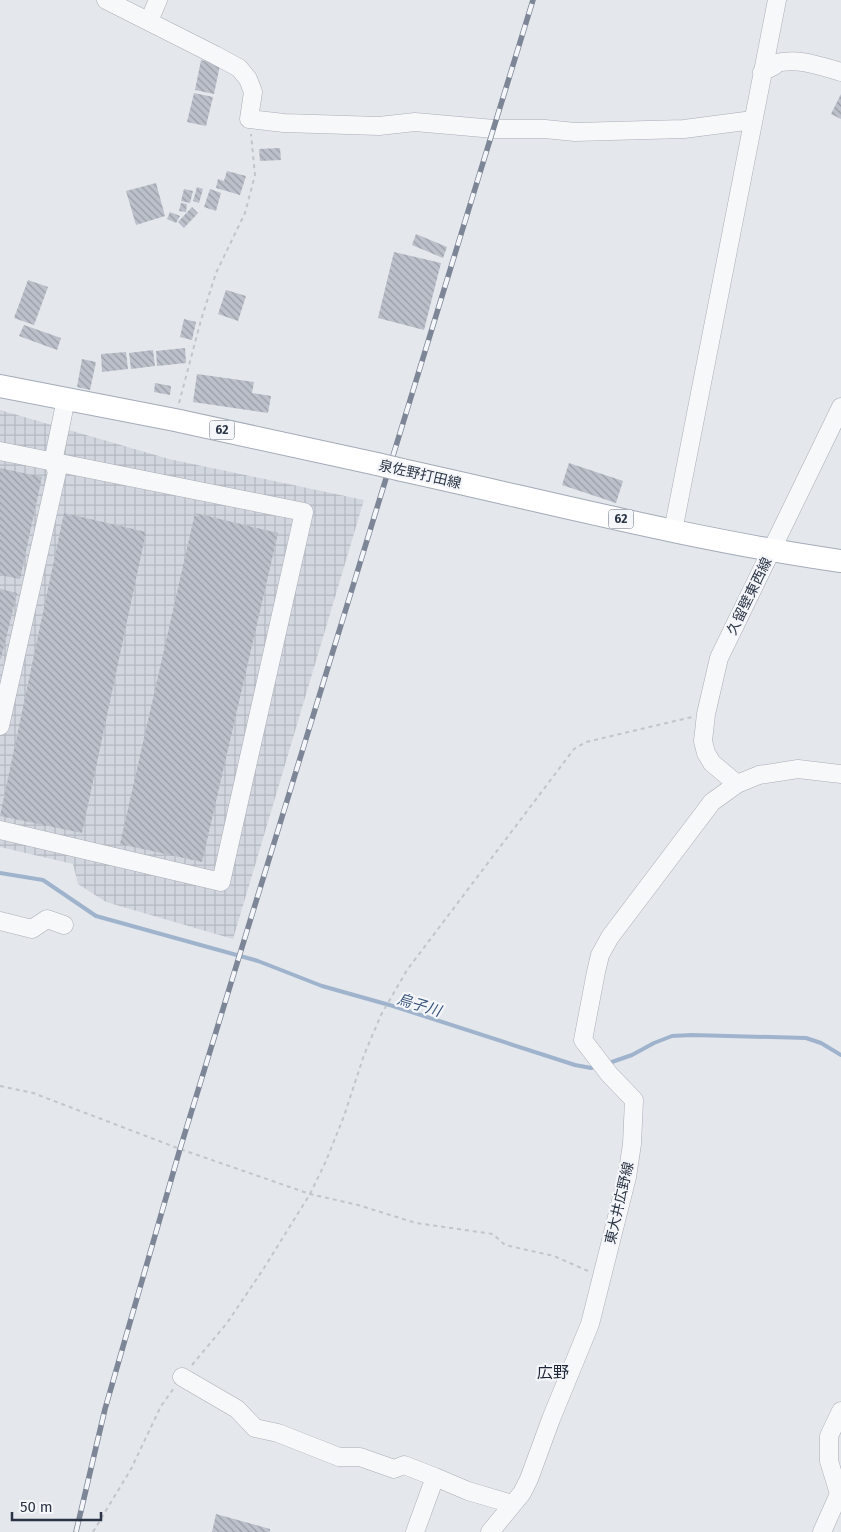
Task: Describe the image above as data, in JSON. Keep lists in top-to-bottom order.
{
  "streets": {
    "main road": ["62", "泉佐野打田線"],
    "street": ["久留壁東西線", "東大井広野線"]
  },
  "crossings": [
    ["泉佐野打田線", "久留壁東西線"],
    ["久留壁東西線", "東大井広野線"]
  ],
  "districts": ["広野"],
  "water": ["烏子川"],
  "scale_bar": "50 m"
}
